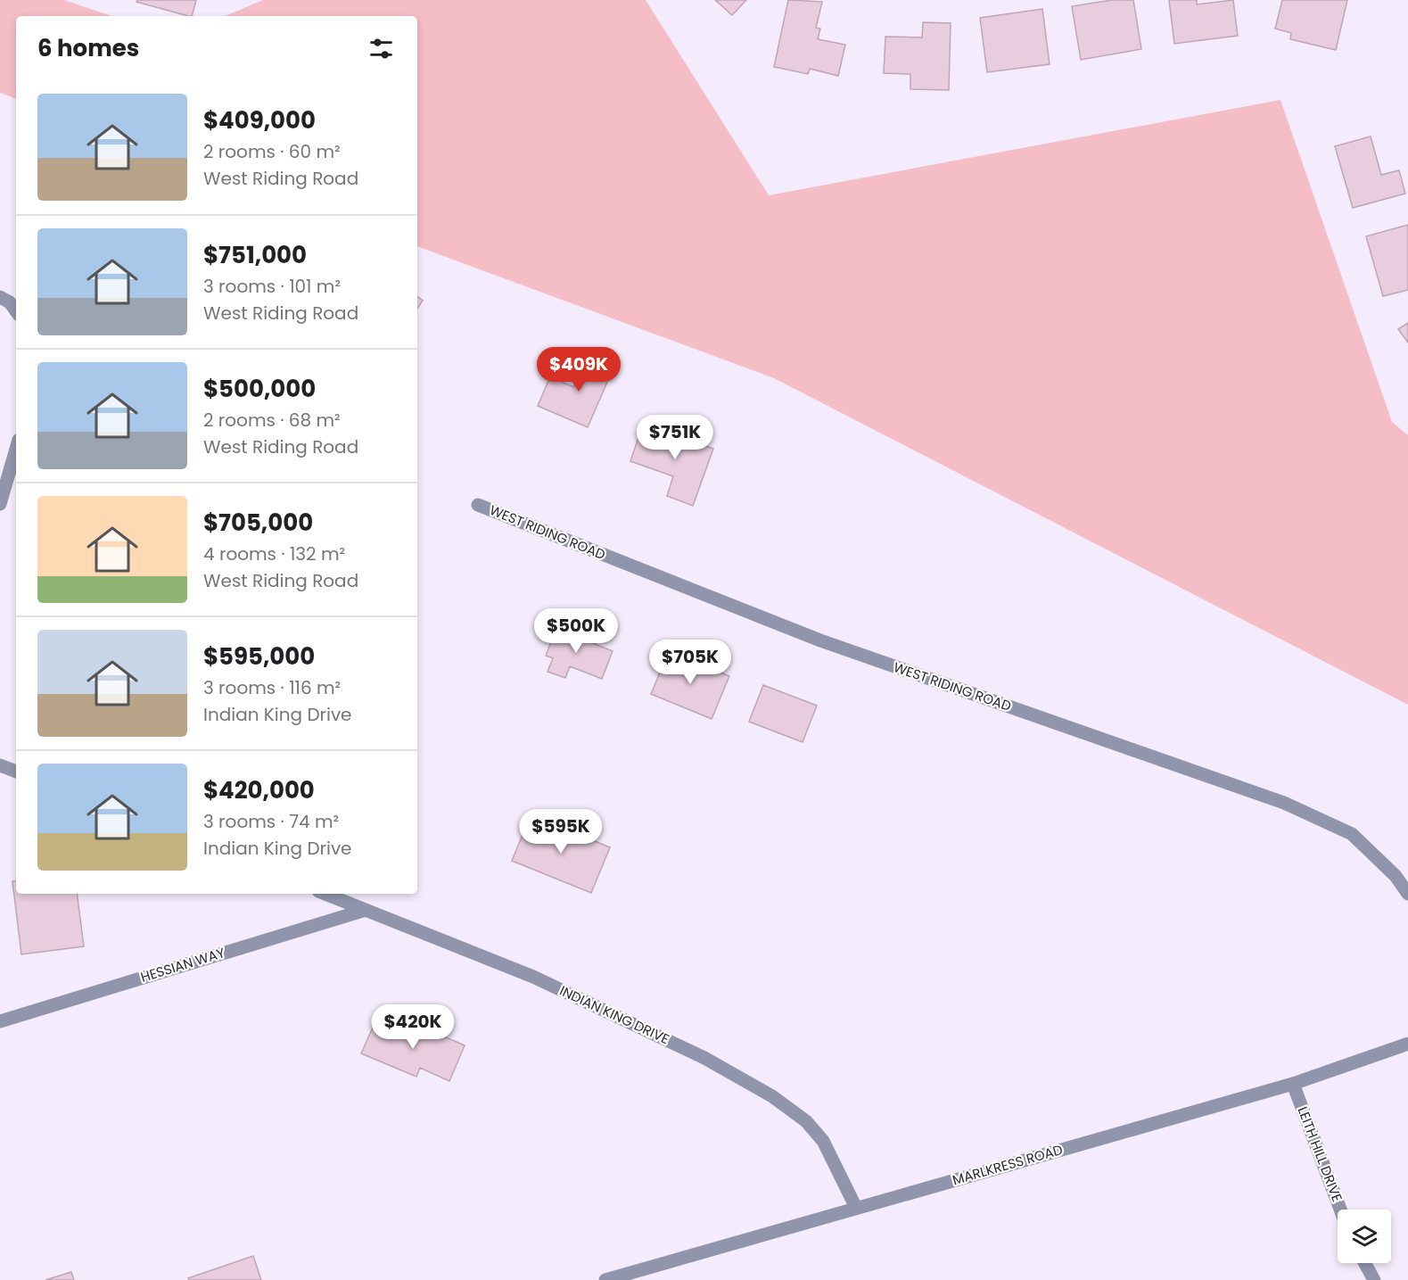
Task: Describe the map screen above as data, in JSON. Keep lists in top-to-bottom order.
{
  "streets": {
    "street": [
      "WEST RIDING ROAD",
      "HESSIAN WAY",
      "INDIAN KING DRIVE",
      "LEITH HILL DRIVE",
      "MARLKRESS ROAD"
    ]
  },
  "crossings": [
    ["HESSIAN WAY", "INDIAN KING DRIVE"],
    ["INDIAN KING DRIVE", "MARLKRESS ROAD"],
    ["LEITH HILL DRIVE", "MARLKRESS ROAD"]
  ],
  "page": {
    "heading": "6 homes",
    "list": [
      {
        "name": "$409,000",
        "note": "2 rooms · 60 m² · West Riding Road"
      },
      {
        "name": "$751,000",
        "note": "3 rooms · 101 m² · West Riding Road"
      },
      {
        "name": "$500,000",
        "note": "2 rooms · 68 m² · West Riding Road"
      },
      {
        "name": "$705,000",
        "note": "4 rooms · 132 m² · West Riding Road"
      },
      {
        "name": "$595,000",
        "note": "3 rooms · 116 m² · Indian King Drive"
      },
      {
        "name": "$420,000",
        "note": "3 rooms · 74 m² · Indian King Drive"
      }
    ],
    "price": [
      "$409K",
      "$751K",
      "$500K",
      "$705K",
      "$595K",
      "$420K"
    ]
  }
}
